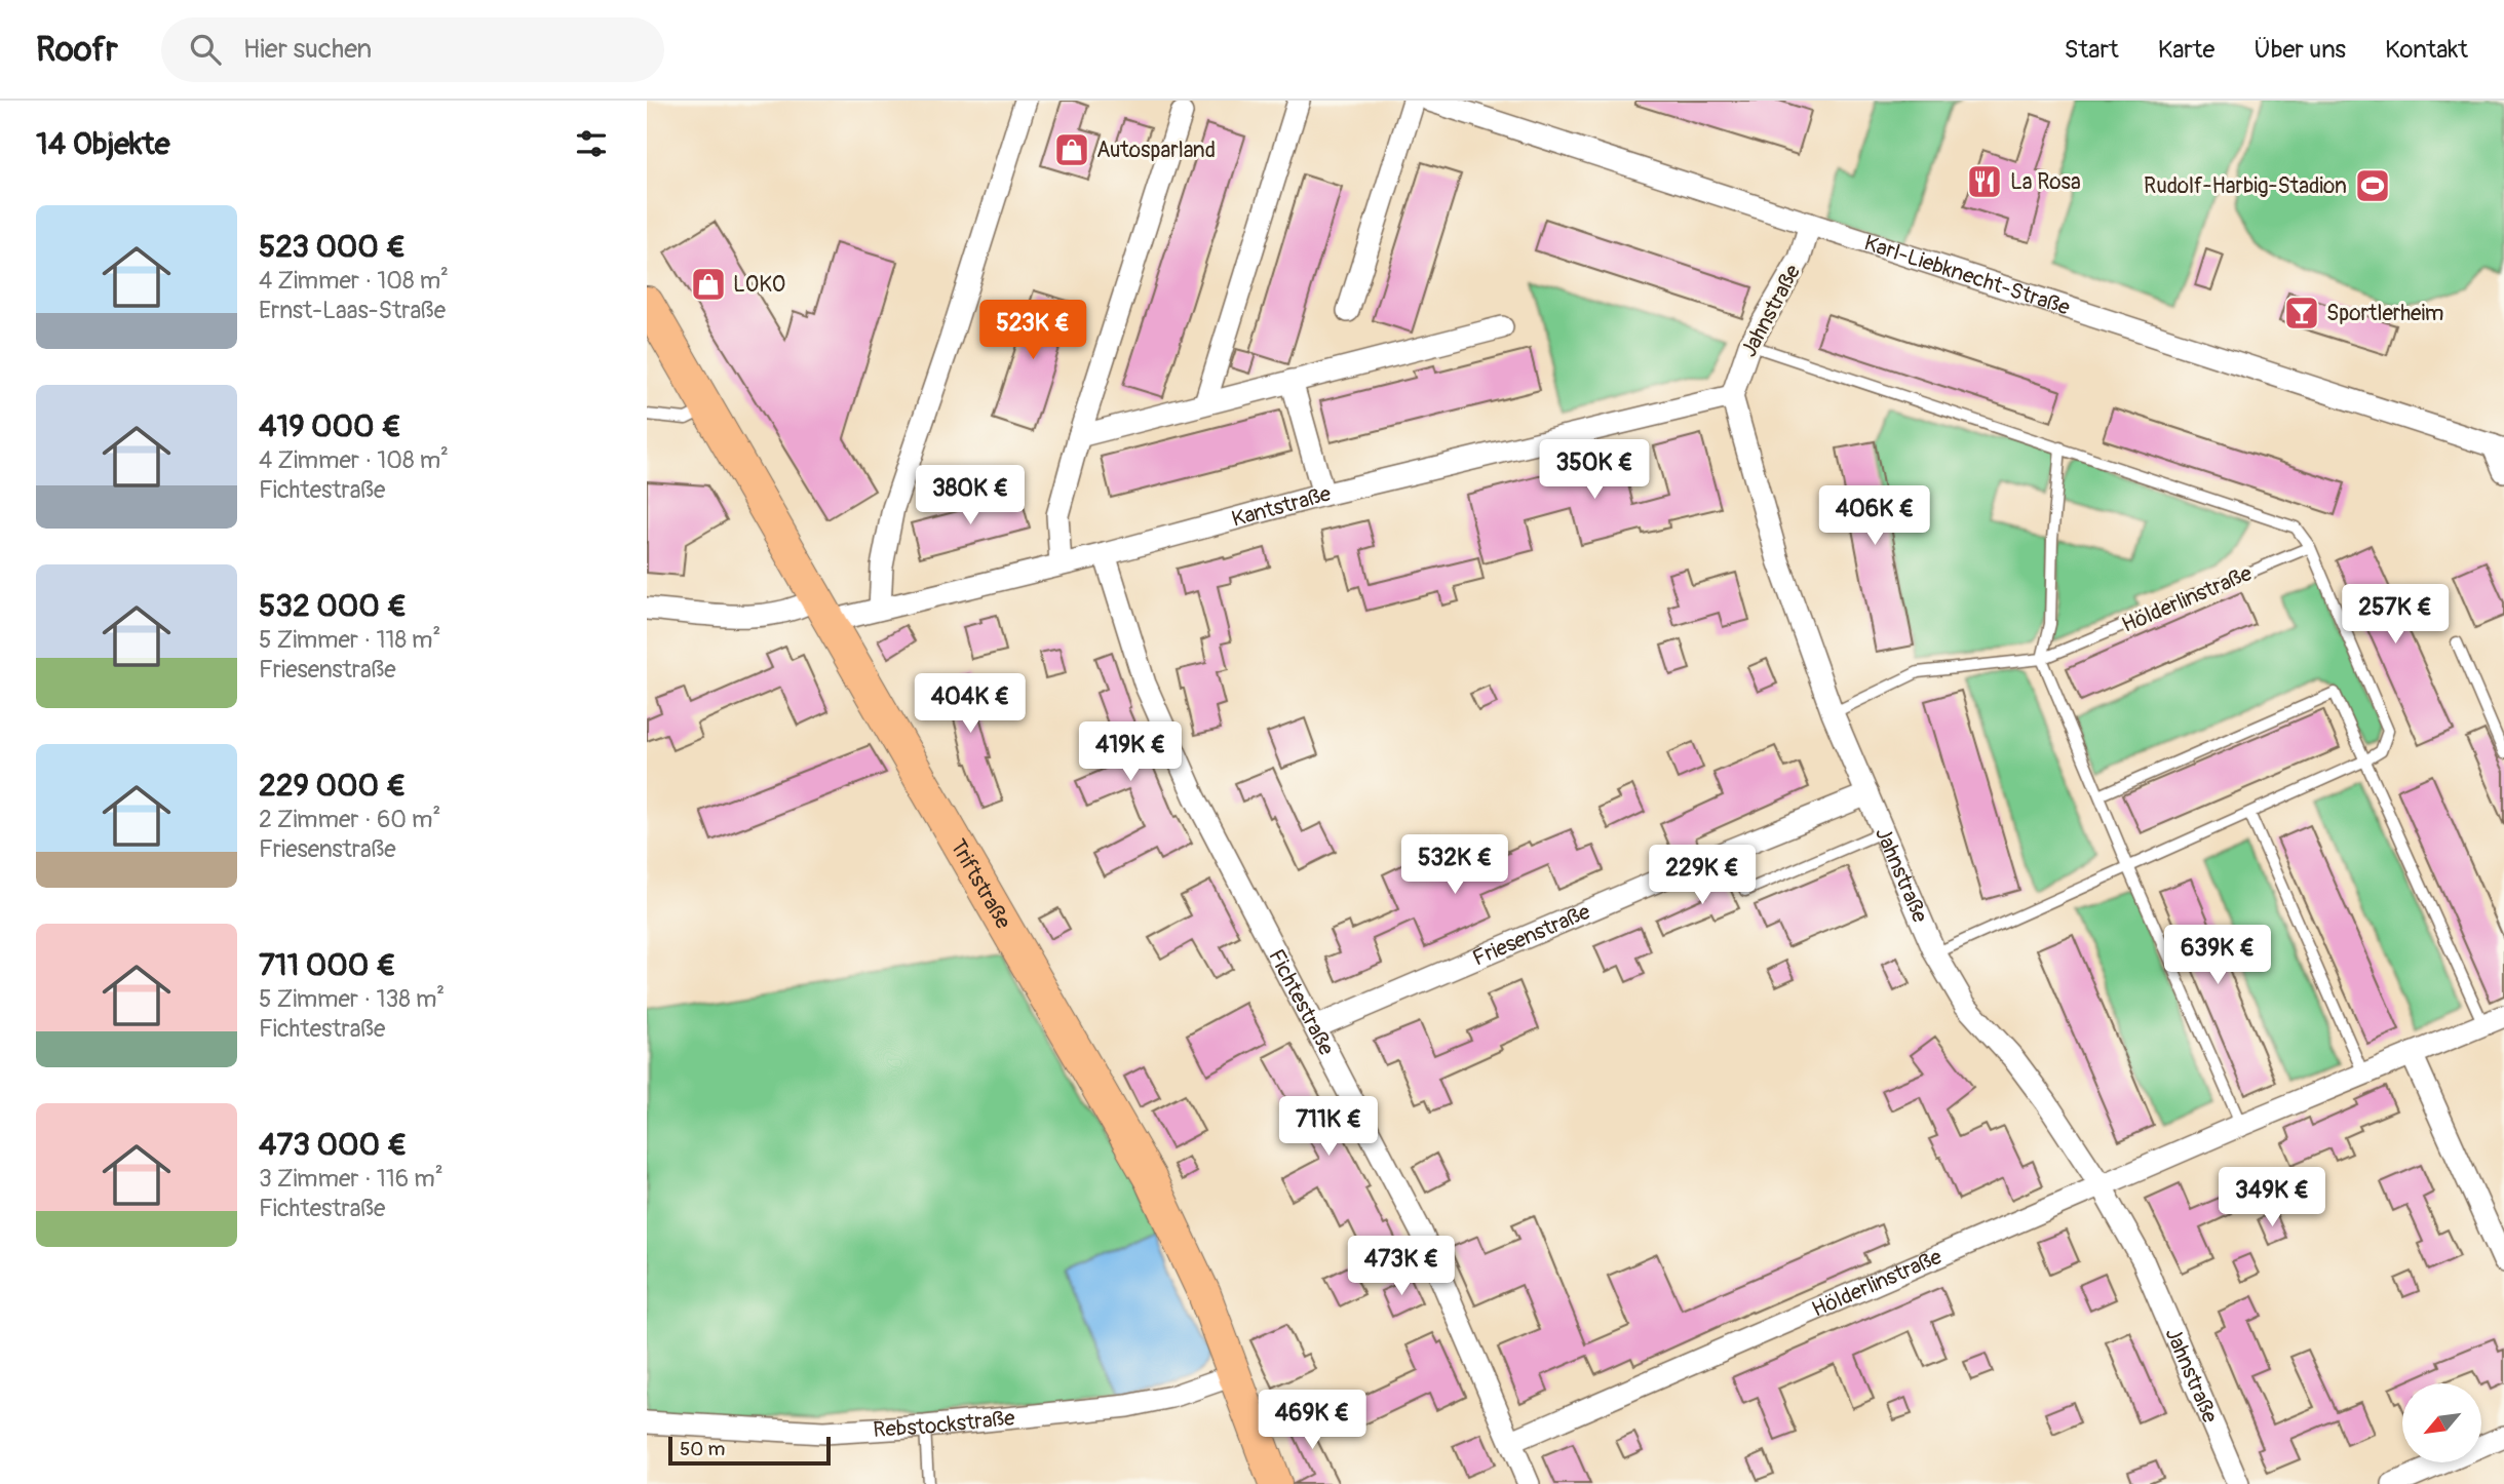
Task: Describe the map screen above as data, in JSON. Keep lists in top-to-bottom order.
{
  "streets": {
    "main road": ["Triftstraße"],
    "street": [
      "Karl-Liebknecht-Straße",
      "Jahnstraße",
      "Kantstraße",
      "Hölderlinstraße",
      "Friesenstraße",
      "Fichtestraße",
      "Rebstockstraße"
    ]
  },
  "crossings": [
    ["Karl-Liebknecht-Straße", "Jahnstraße"],
    ["Jahnstraße", "Kantstraße"],
    ["Jahnstraße", "Hölderlinstraße"],
    ["Jahnstraße", "Friesenstraße"],
    ["Kantstraße", "Triftstraße"],
    ["Kantstraße", "Fichtestraße"],
    ["Hölderlinstraße", "Fichtestraße"],
    ["Triftstraße", "Rebstockstraße"],
    ["Friesenstraße", "Fichtestraße"]
  ],
  "places": {
    "shop": ["Autosparland", "LOKO"],
    "restaurant": ["La Rosa"],
    "sports": ["Rudolf-Harbig-Stadion"],
    "bar": ["Sportlerheim"]
  },
  "scale_bar": "50 m",
  "north": "bottom left",
  "page": {
    "header": "Roofr",
    "search": "Hier suchen",
    "nav": [
      "Start",
      "Karte",
      "Über uns",
      "Kontakt"
    ],
    "heading": "14 Objekte",
    "list": [
      {
        "name": "523 000 €",
        "note": "4 Zimmer · 108 m² · Ernst-Laas-Straße"
      },
      {
        "name": "419 000 €",
        "note": "4 Zimmer · 108 m² · Fichtestraße"
      },
      {
        "name": "532 000 €",
        "note": "5 Zimmer · 118 m² · Friesenstraße"
      },
      {
        "name": "229 000 €",
        "note": "2 Zimmer · 60 m² · Friesenstraße"
      },
      {
        "name": "711 000 €",
        "note": "5 Zimmer · 138 m² · Fichtestraße"
      },
      {
        "name": "473 000 €",
        "note": "3 Zimmer · 116 m² · Fichtestraße"
      }
    ],
    "price": [
      "523K €",
      "350K €",
      "380K €",
      "406K €",
      "257K €",
      "404K €",
      "419K €",
      "532K €",
      "229K €",
      "639K €",
      "711K €",
      "349K €",
      "473K €",
      "469K €"
    ],
    "scale": "50 m"
  }
}
